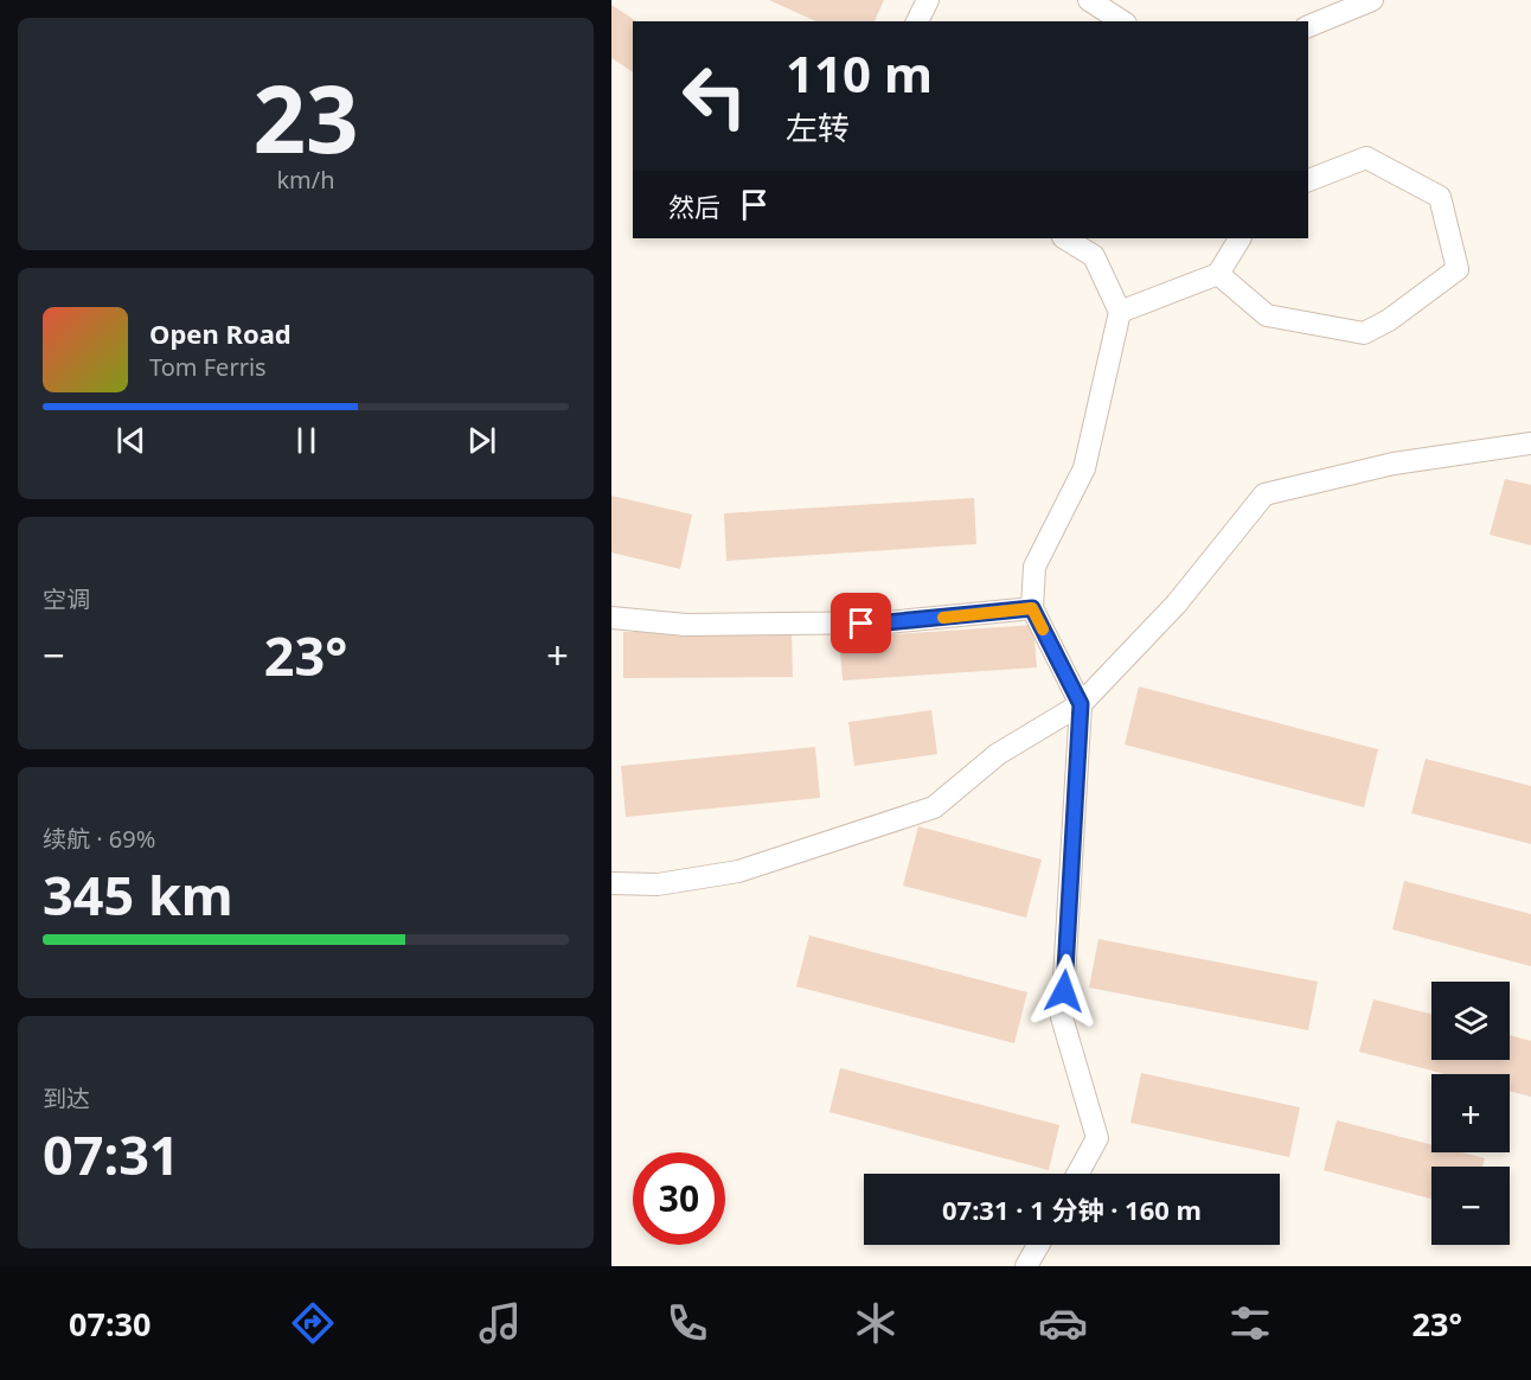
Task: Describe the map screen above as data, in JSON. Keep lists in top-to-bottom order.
{
  "page": {
    "tile": [
      ["23", "km/h"],
      "空调",
      ["续航 · 69%", "345 km"],
      ["到达", "07:31"]
    ],
    "turn": ["110 m", "左转"],
    "then": "然后",
    "song": ["Open Road", "Tom Ferris"],
    "heat": ["−", "23°", "+"],
    "map_buttons": ["+", "−"],
    "limit": "30",
    "trip": "07:31 · 1 分钟 · 160 m",
    "tabs": ["07:30", "23°"]
  }
}
